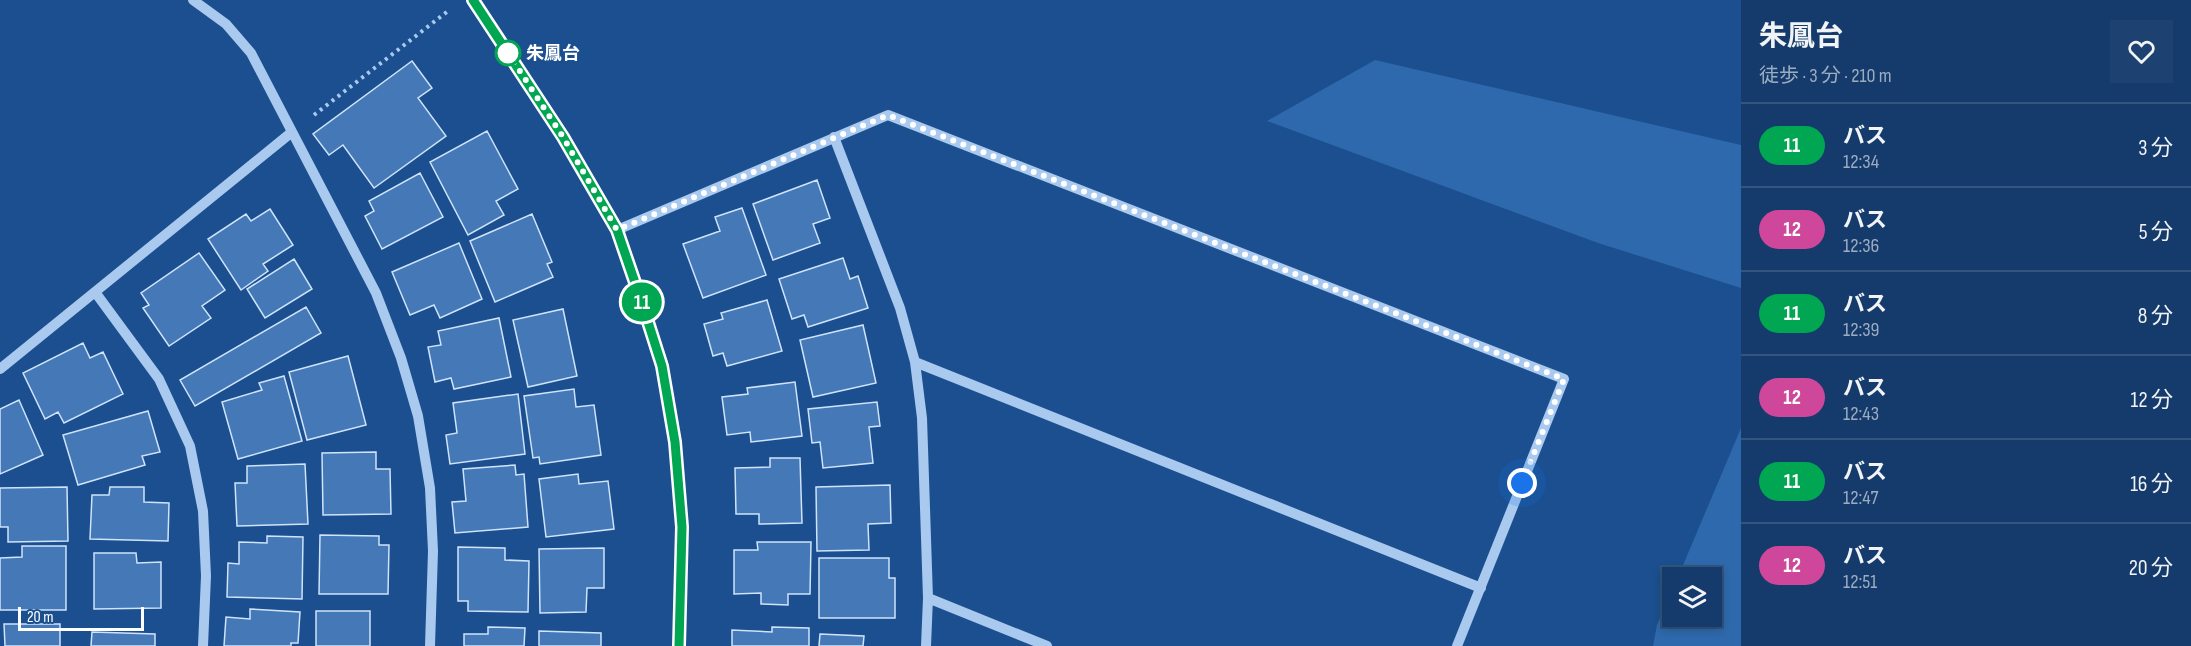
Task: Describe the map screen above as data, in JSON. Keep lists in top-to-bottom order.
{
  "places": ["朱鳳台"],
  "lines": ["bus line 11"],
  "scale_bar": "20 m",
  "page": {
    "on_map": "11",
    "heading": ["朱鳳台", "徒歩 · 3 分 · 210 m"],
    "list": [
      {
        "mark": "11",
        "name": "バス",
        "note": "12:34",
        "value": "3 分"
      },
      {
        "mark": "12",
        "name": "バス",
        "note": "12:36",
        "value": "5 分"
      },
      {
        "mark": "11",
        "name": "バス",
        "note": "12:39",
        "value": "8 分"
      },
      {
        "mark": "12",
        "name": "バス",
        "note": "12:43",
        "value": "12 分"
      },
      {
        "mark": "11",
        "name": "バス",
        "note": "12:47",
        "value": "16 分"
      },
      {
        "mark": "12",
        "name": "バス",
        "note": "12:51",
        "value": "20 分"
      }
    ],
    "scale": "20 m"
  }
}
